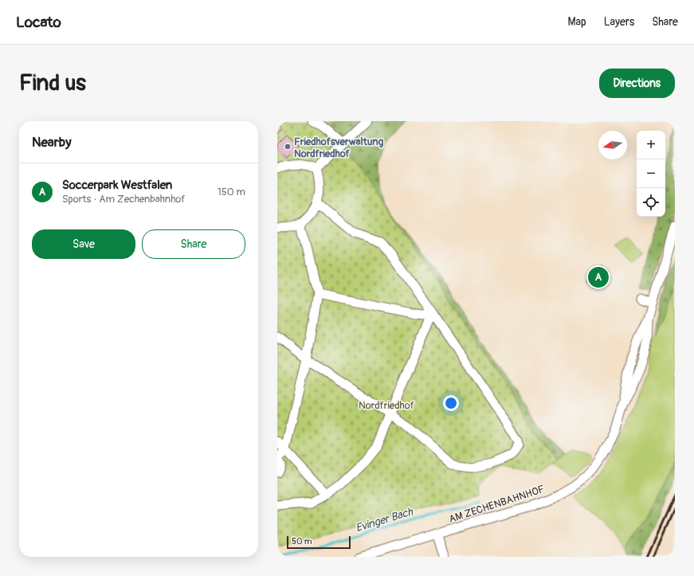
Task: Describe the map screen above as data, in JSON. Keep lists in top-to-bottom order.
{
  "streets": {
    "street": ["AM ZECHENBAHNHOF"]
  },
  "water": ["Evinger Bach"],
  "parks": ["Nordfriedhof"],
  "places": ["Friedhofsverwaltung Nordfriedhof"],
  "scale_bar": "50 m",
  "north": "left",
  "page": {
    "header": "Locato",
    "nav": ["Map", "Layers", "Share"],
    "buttons": [
      "Directions",
      ["Save", "Share"]
    ],
    "title": "Find us",
    "heading": "Nearby",
    "map_buttons": ["+", "−"],
    "list": [
      {
        "mark": "A",
        "name": "Soccerpark Westfalen",
        "note": "Sports · Am Zechenbahnhof",
        "value": "150 m"
      }
    ],
    "pins": "A",
    "scale": "50 m"
  }
}
